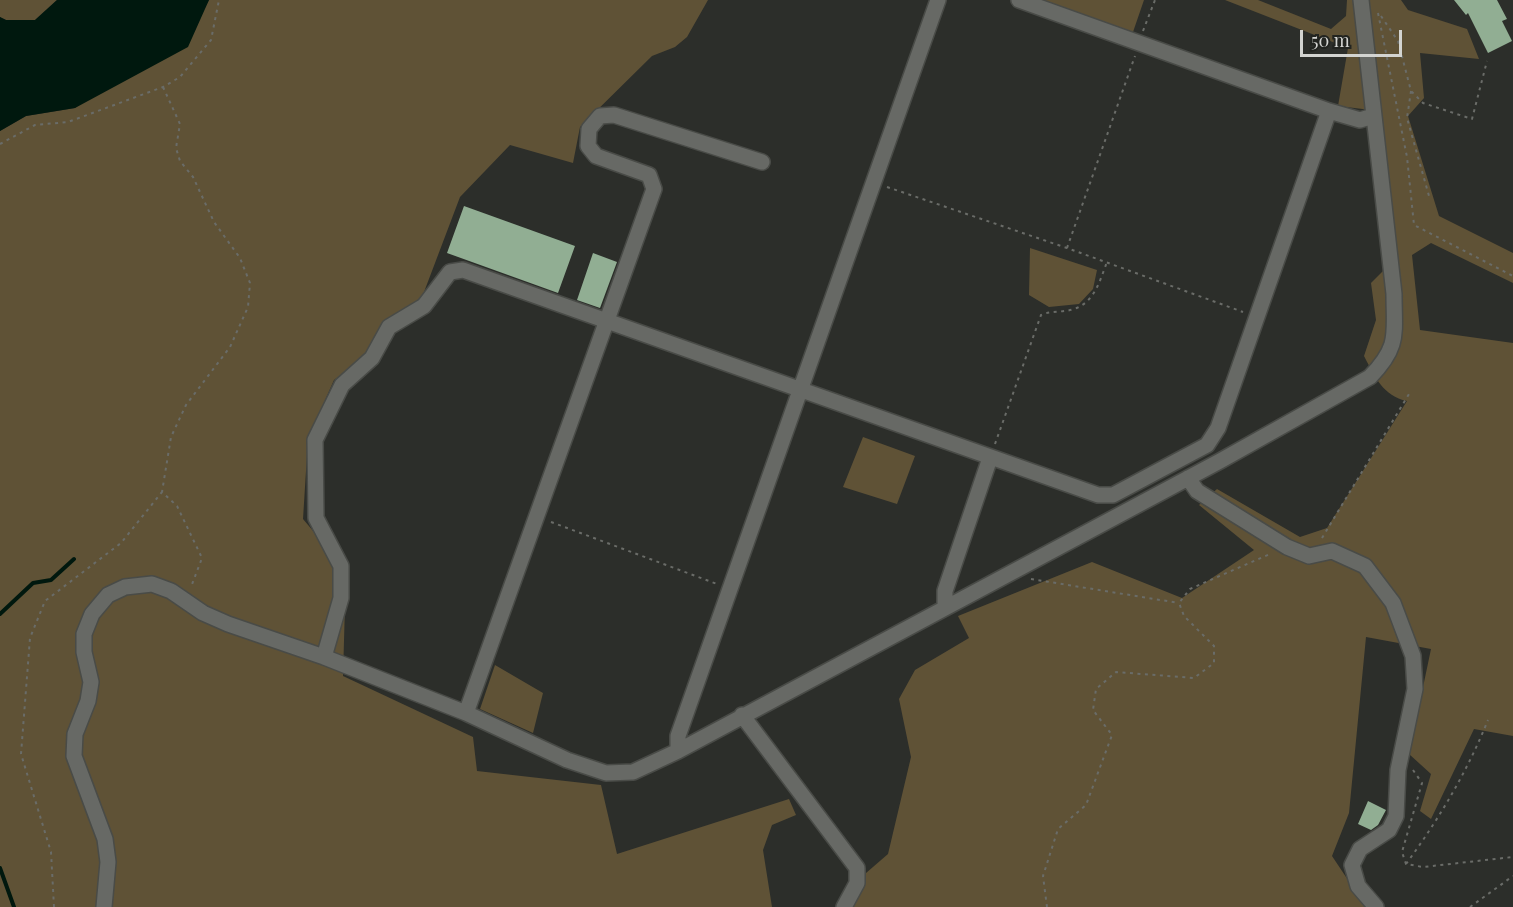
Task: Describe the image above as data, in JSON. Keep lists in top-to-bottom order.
{
  "scale_bar": "50 m"
}
